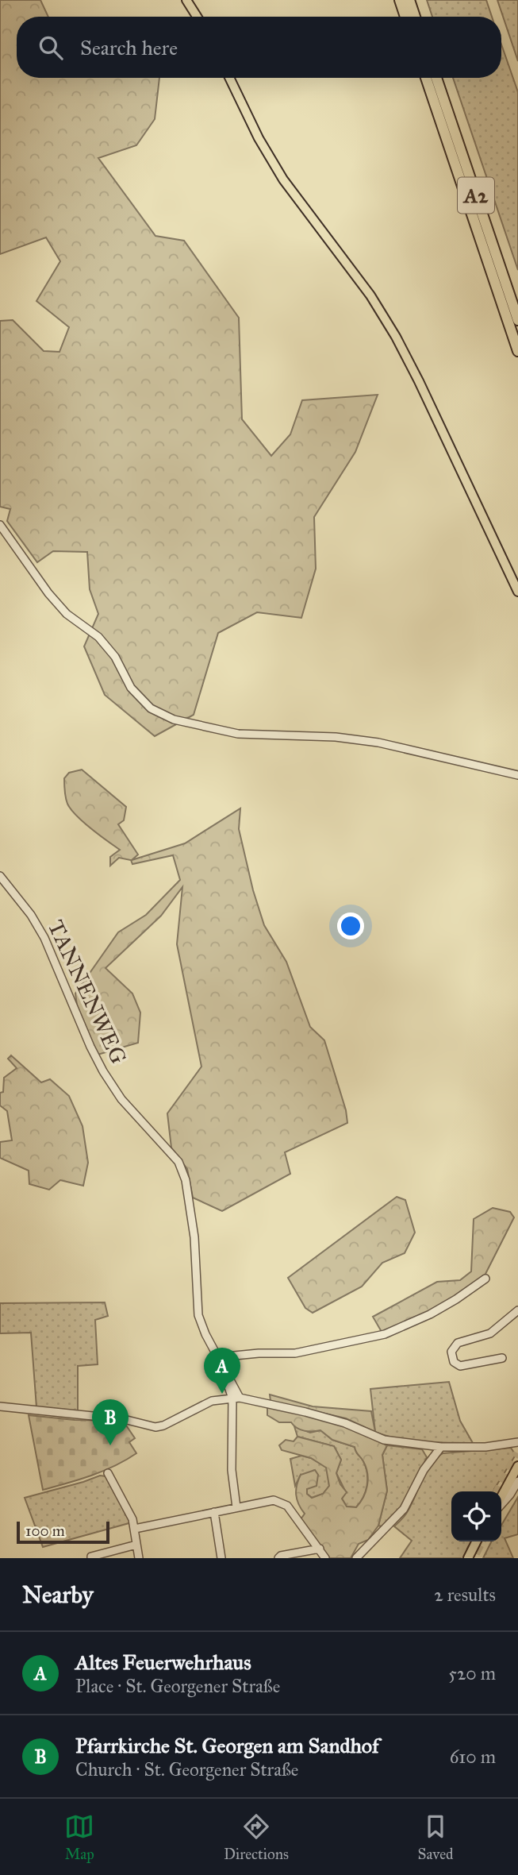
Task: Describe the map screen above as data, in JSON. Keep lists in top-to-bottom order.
{
  "streets": {
    "highway": ["A2"],
    "street": ["TANNENWEG"]
  },
  "scale_bar": "100 m",
  "page": {
    "search": "Search here",
    "pins": ["A", "B"],
    "scale": "100 m",
    "heading": ["Nearby", "2 results"],
    "list": [
      {
        "mark": "A",
        "name": "Altes Feuerwehrhaus",
        "note": "Place · St. Georgener Straße",
        "value": "520 m"
      },
      {
        "mark": "B",
        "name": "Pfarrkirche St. Georgen am Sandhof",
        "note": "Church · St. Georgener Straße",
        "value": "610 m"
      }
    ],
    "nav": ["Map", "Directions", "Saved"]
  }
}
